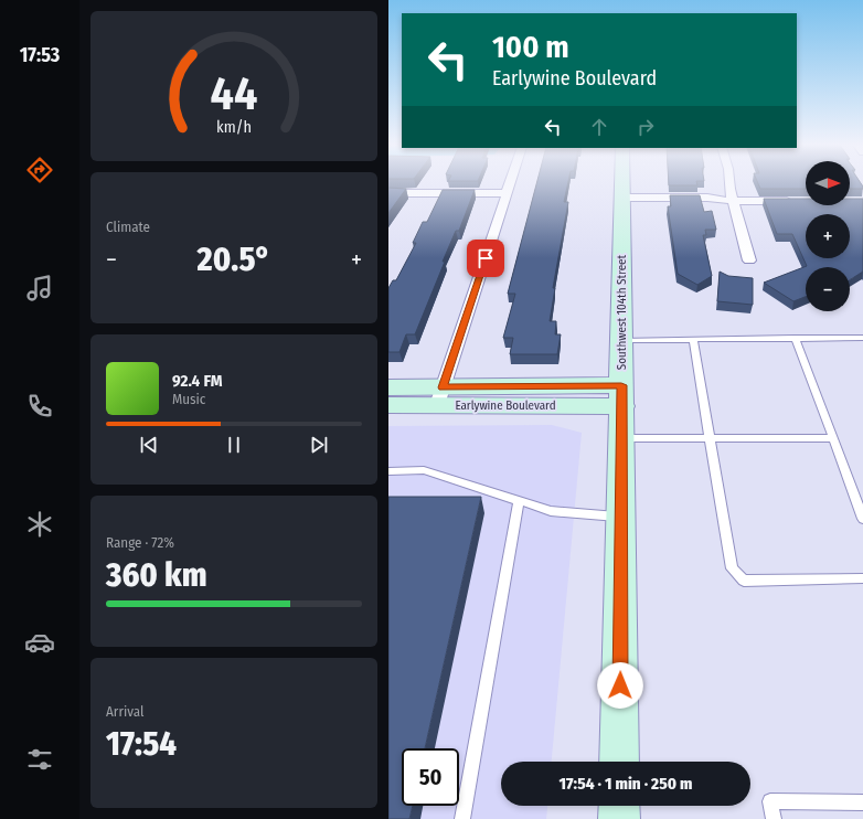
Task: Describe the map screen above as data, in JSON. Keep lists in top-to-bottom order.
{
  "streets": {
    "main road": ["Southwest 104th Street", "Earlywine Boulevard"]
  },
  "crossings": [
    ["Southwest 104th Street", "Earlywine Boulevard"]
  ],
  "north": "right",
  "page": {
    "tabs": "17:53",
    "turn": ["100 m", "Earlywine Boulevard"],
    "map_buttons": ["+", "−"],
    "tile": [
      "Climate",
      ["Range · 72%", "360 km"],
      ["Arrival", "17:54"]
    ],
    "heat": ["−", "20.5°", "+"],
    "song": ["92.4 FM", "Music"],
    "limit": "50",
    "trip": "17:54 · 1 min · 250 m",
    "gauge": ["44", "km/h"]
  }
}
